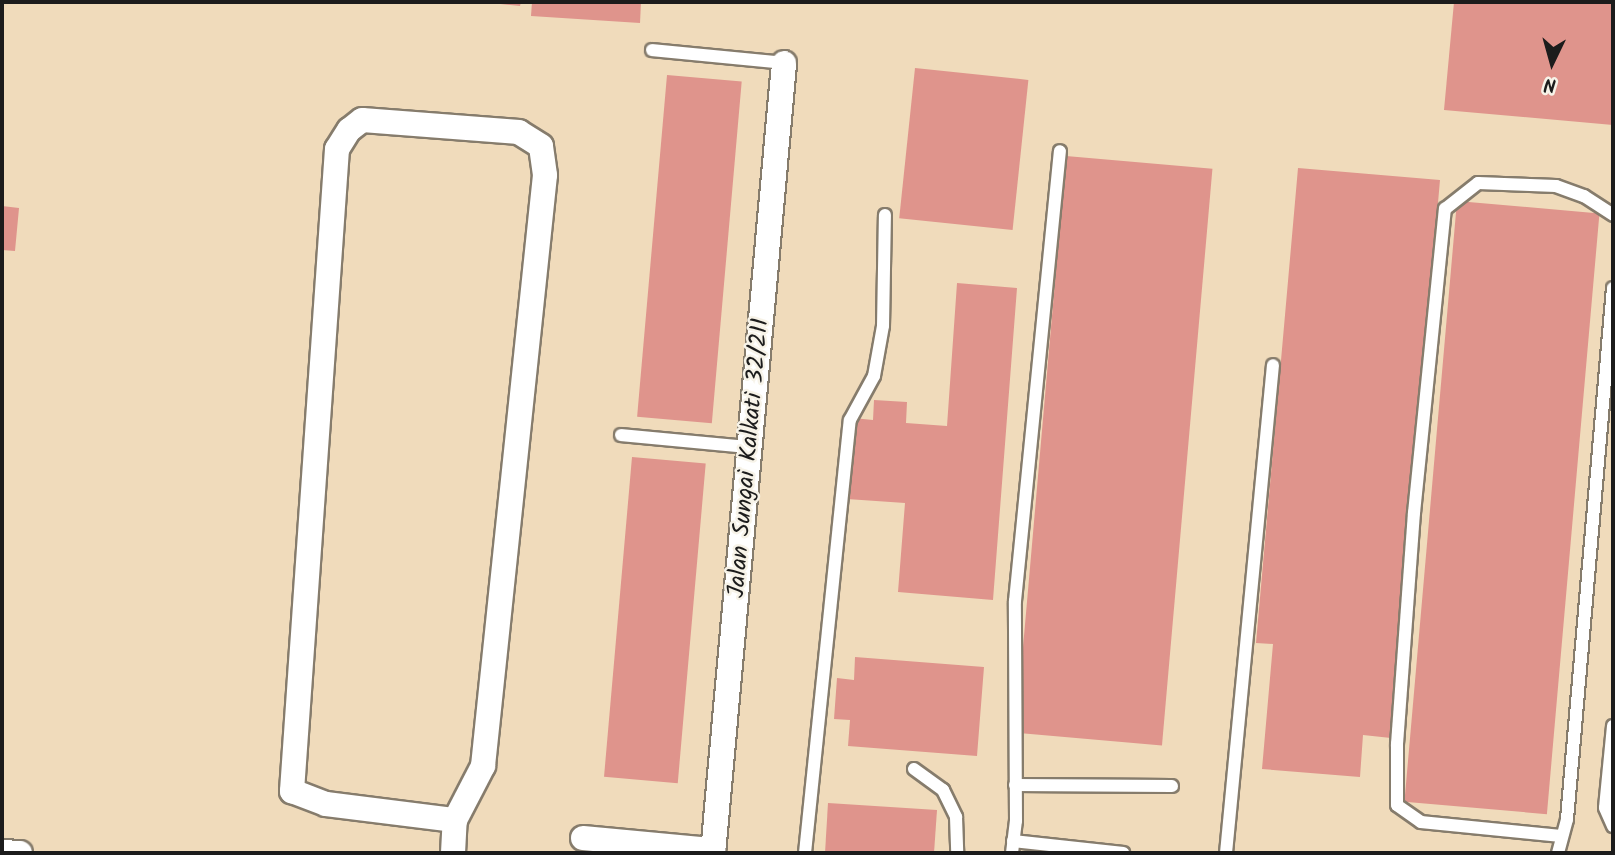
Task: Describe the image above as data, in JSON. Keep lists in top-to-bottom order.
{
  "streets": {
    "street": ["Jalan Sungai Kalkati 32/211"]
  },
  "north": "bottom"
}
